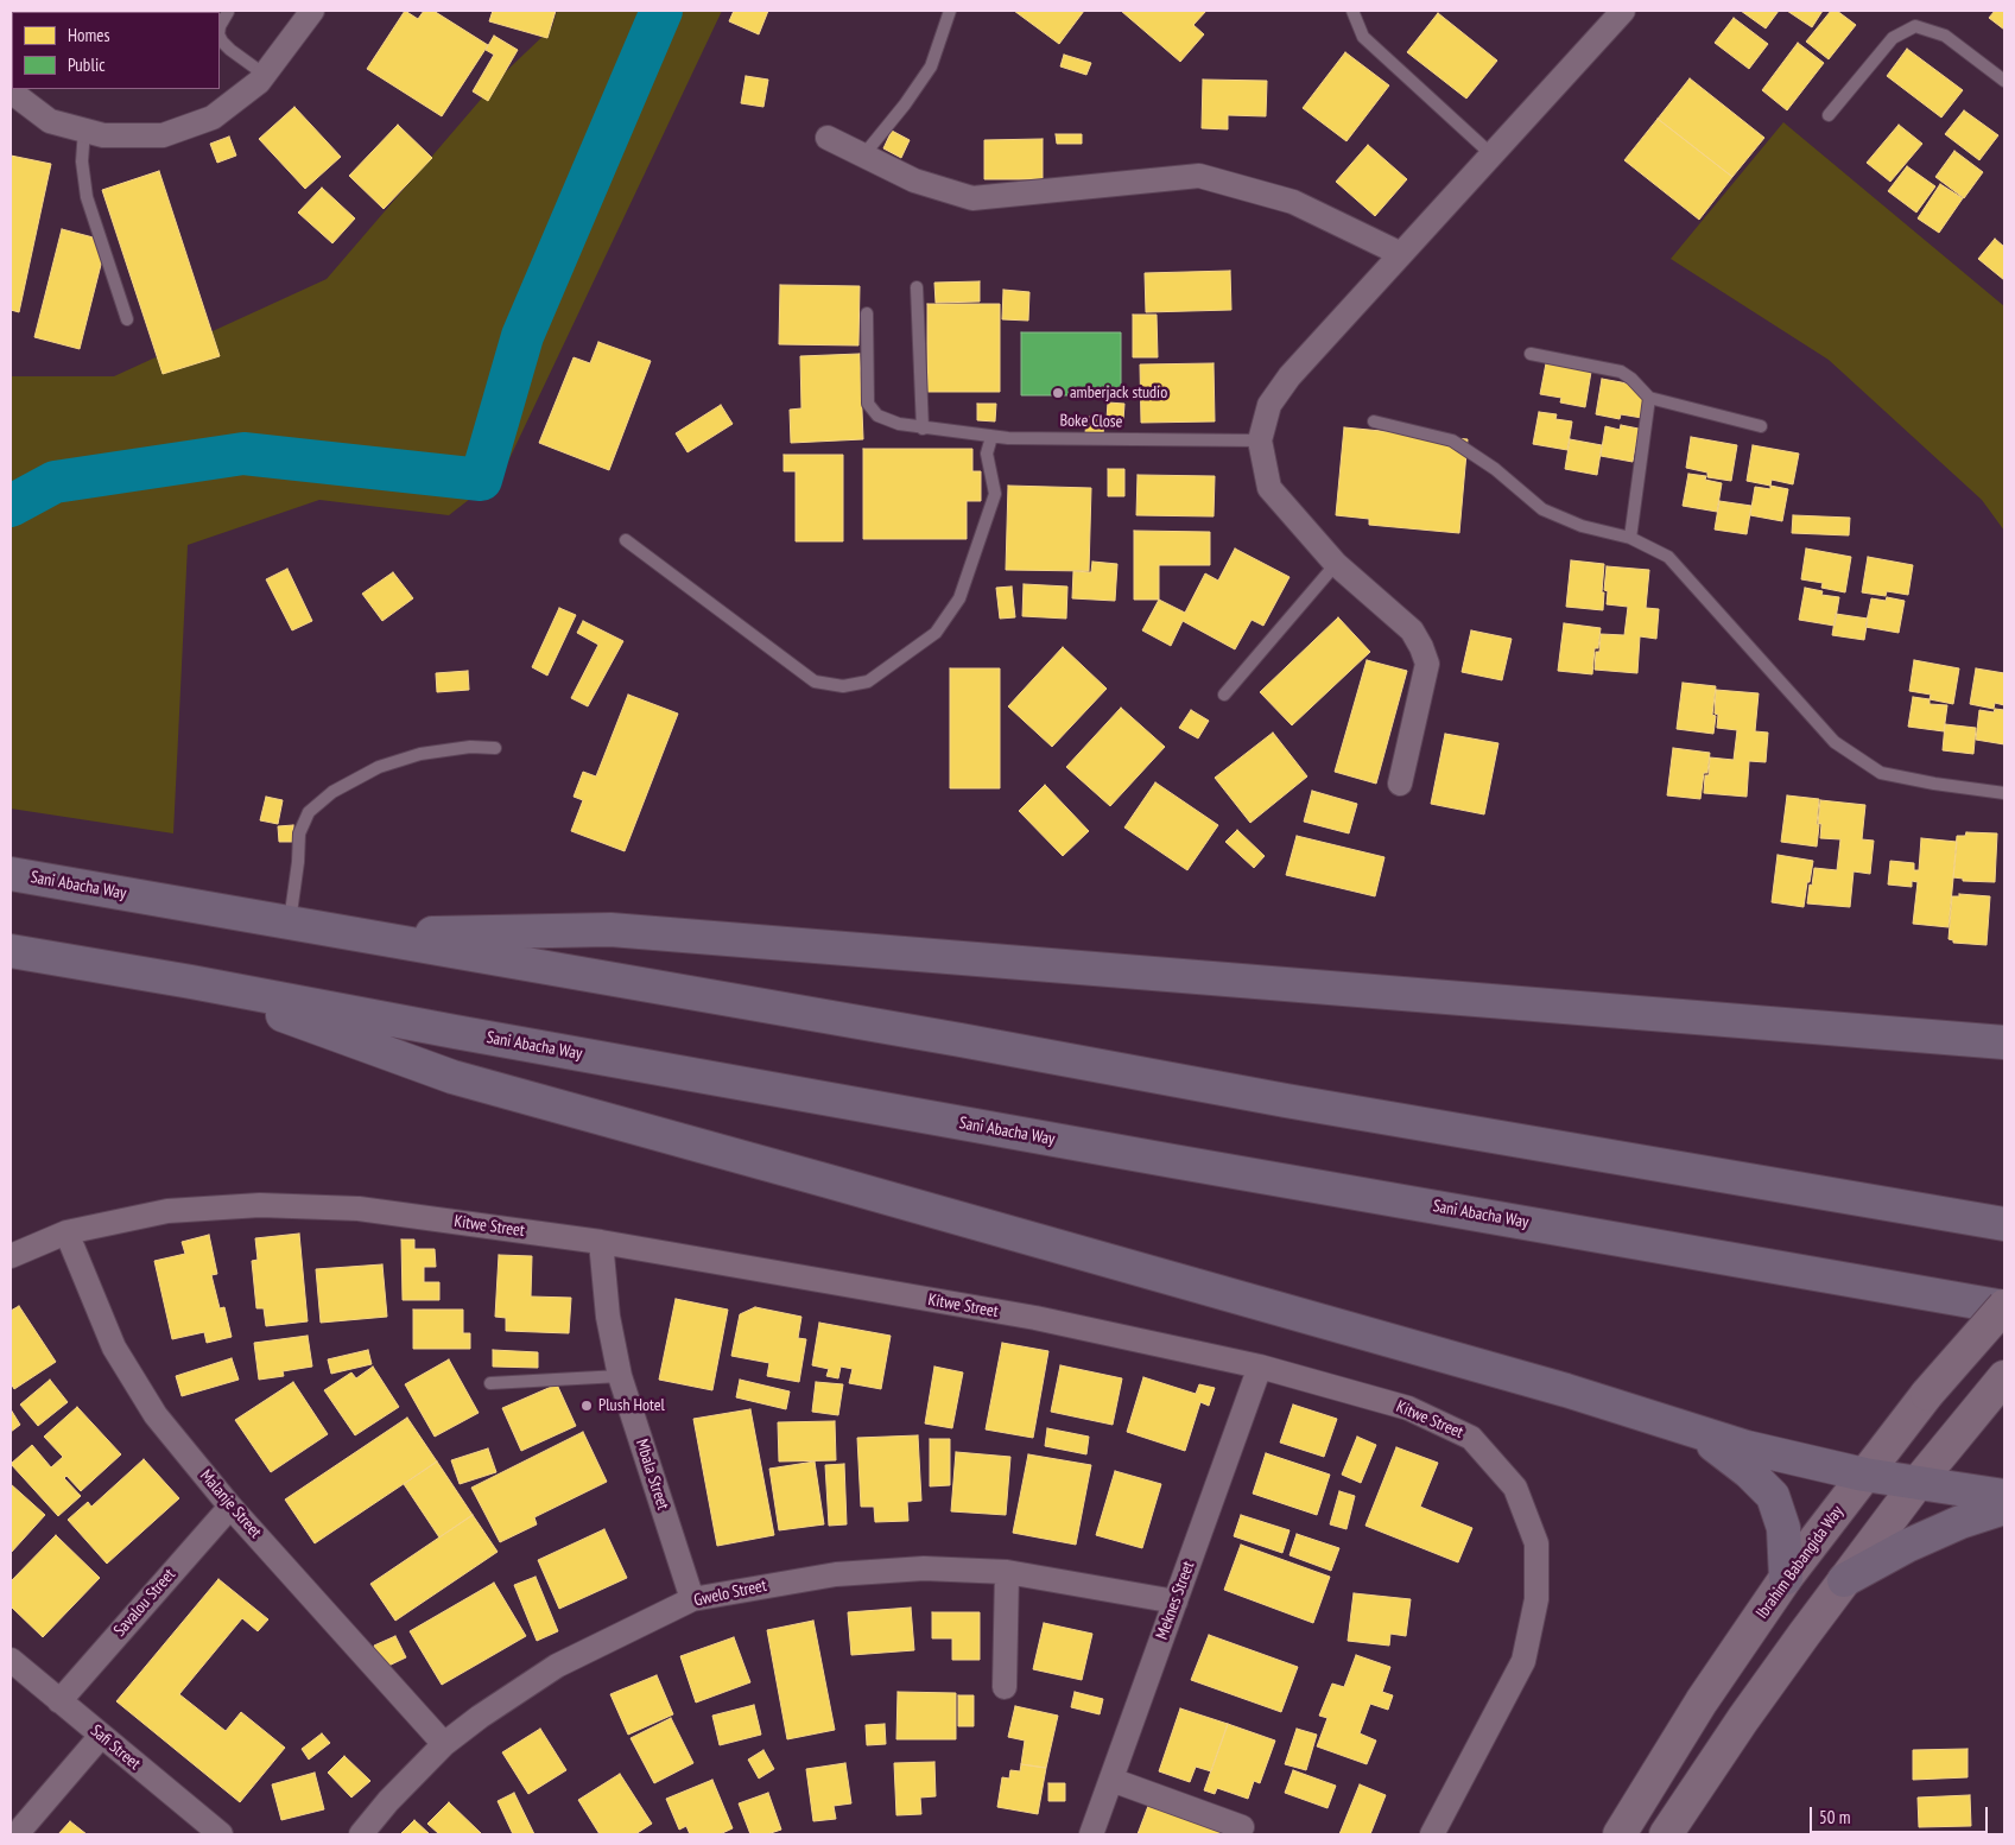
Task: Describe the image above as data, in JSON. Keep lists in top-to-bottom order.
{
  "streets": {
    "highway": ["Sani Abacha Way"],
    "main road": ["Ibrahim Babangida Way"],
    "street": [
      "Kitwe Street",
      "Mbala Street",
      "Malanje Street",
      "Gwelo Street",
      "Meknes Street",
      "Savalou Street",
      "Safi Street"
    ],
    "lane": ["Boke Close"]
  },
  "crossings": [
    ["Sani Abacha Way", "Ibrahim Babangida Way"],
    ["Kitwe Street", "Mbala Street"],
    ["Kitwe Street", "Malanje Street"],
    ["Kitwe Street", "Meknes Street"],
    ["Mbala Street", "Gwelo Street"],
    ["Malanje Street", "Gwelo Street"],
    ["Malanje Street", "Savalou Street"],
    ["Gwelo Street", "Meknes Street"],
    ["Savalou Street", "Safi Street"]
  ],
  "places": ["amberjack studio", "Plush Hotel"],
  "legend": ["Homes", "Public"],
  "scale_bar": "50 m"
}
